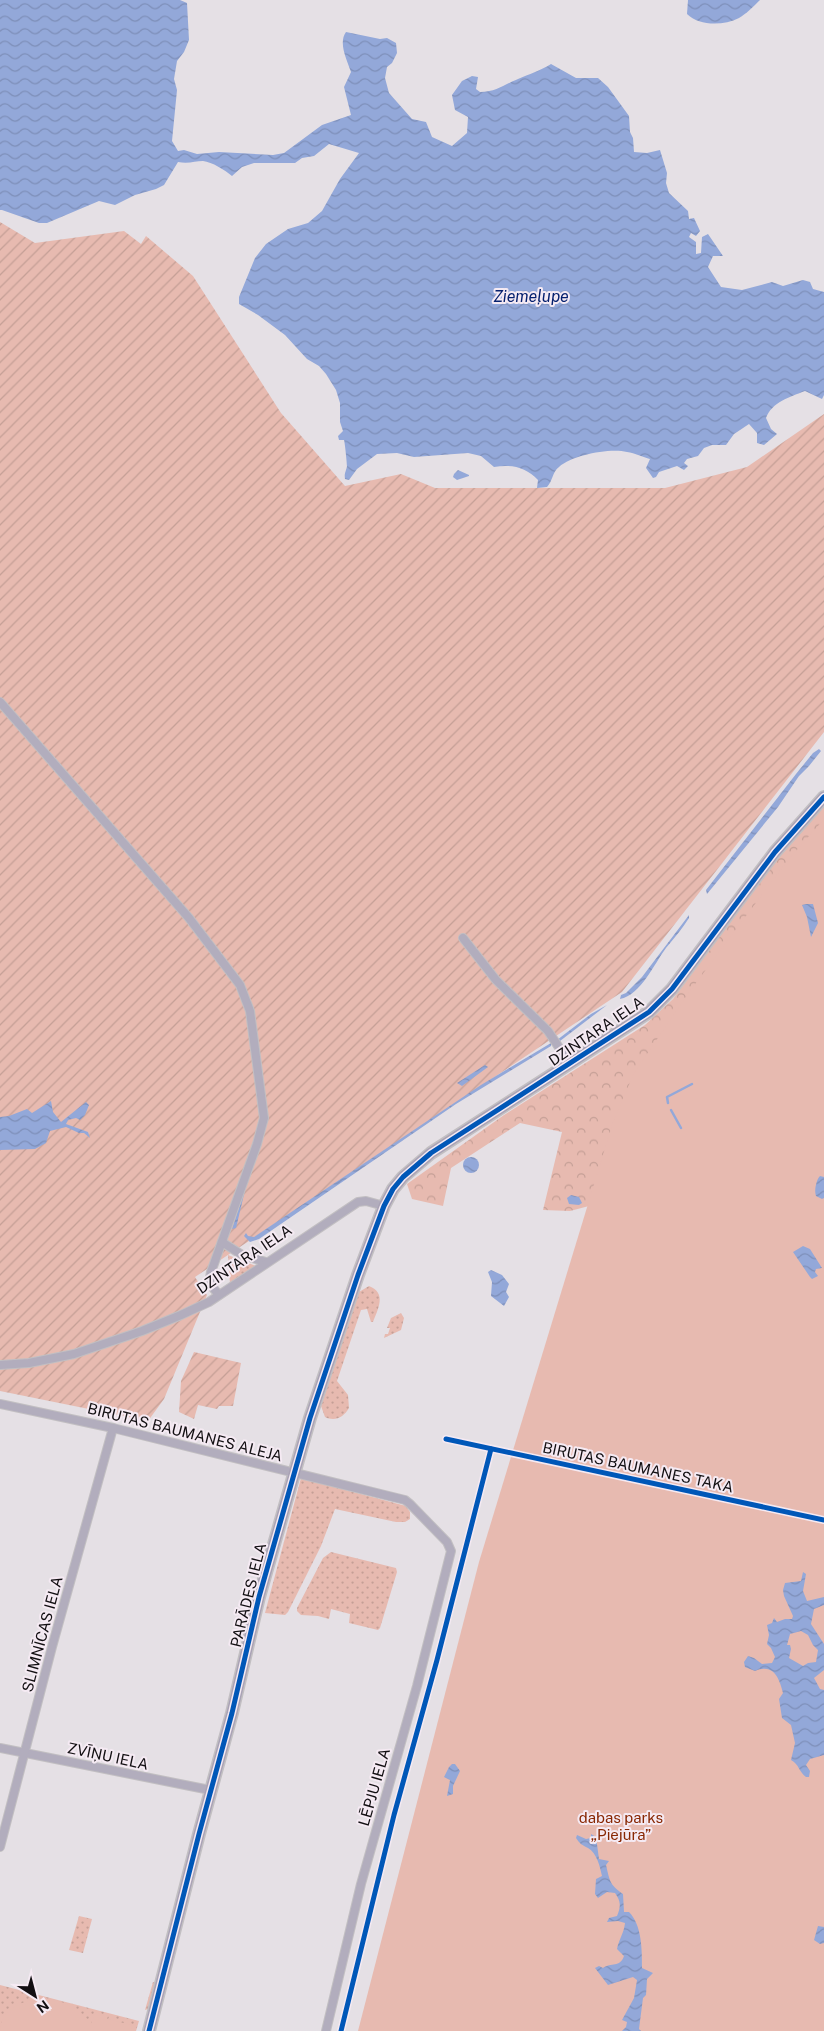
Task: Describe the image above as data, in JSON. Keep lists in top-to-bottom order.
{
  "streets": {
    "street": [
      "DZINTARA IELA",
      "BIRUTAS BAUMANES ALEJA",
      "PARĀDES IELA",
      "SLIMNĪCAS IELA",
      "ZVĪŅU IELA",
      "LĒPJU IELA"
    ],
    "cycle path": ["BIRUTAS BAUMANES TAKA"]
  },
  "crossings": [
    ["DZINTARA IELA", "PARĀDES IELA"],
    ["BIRUTAS BAUMANES ALEJA", "PARĀDES IELA"],
    ["BIRUTAS BAUMANES ALEJA", "SLIMNĪCAS IELA"],
    ["BIRUTAS BAUMANES ALEJA", "LĒPJU IELA"],
    ["PARĀDES IELA", "ZVĪŅU IELA"],
    ["SLIMNĪCAS IELA", "ZVĪŅU IELA"]
  ],
  "water": ["Ziemeļupe"],
  "parks": ["dabas parks „Piejūra”"],
  "north": "bottom right"
}
